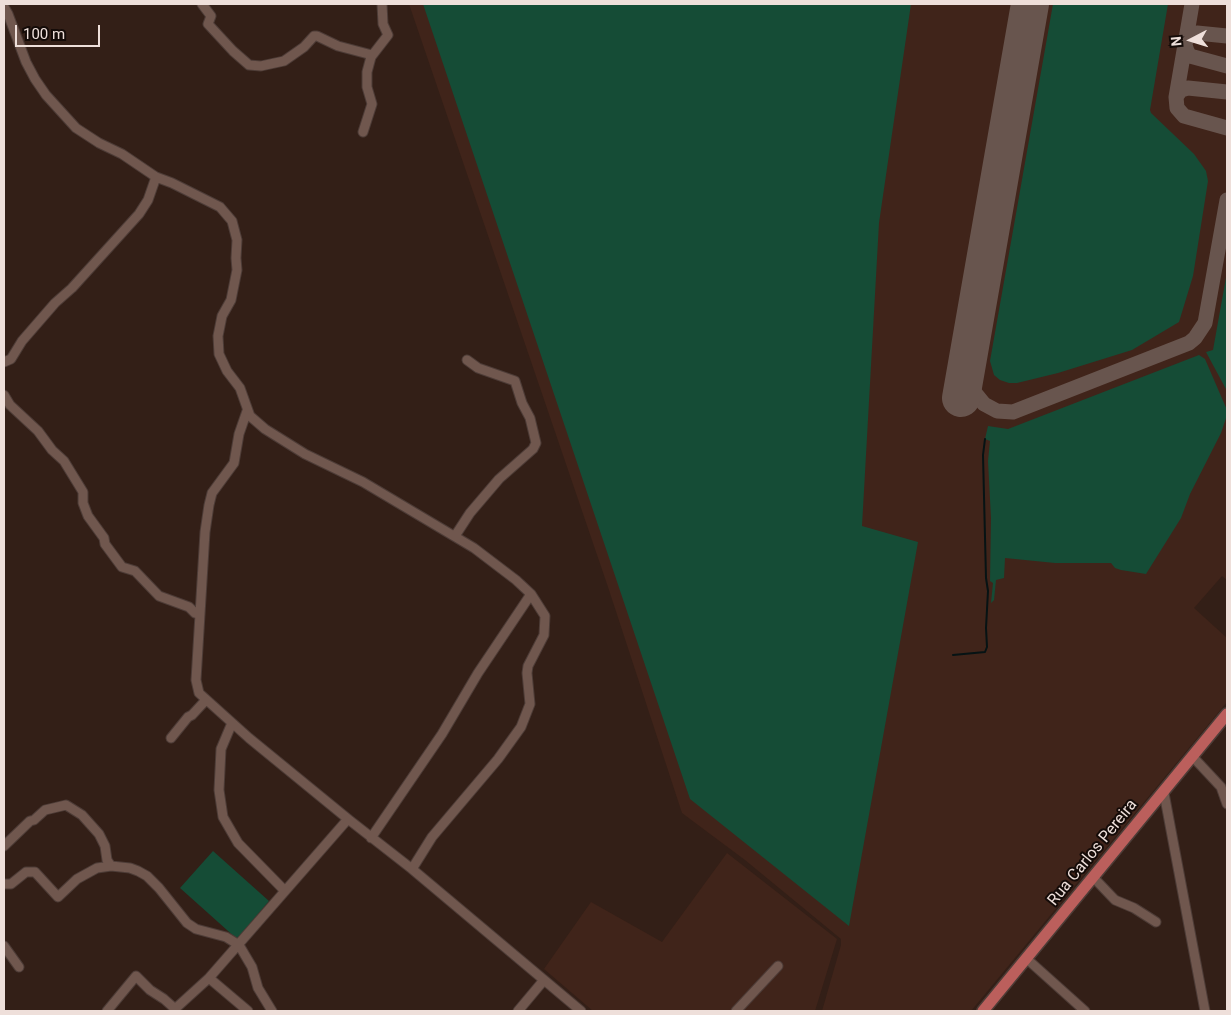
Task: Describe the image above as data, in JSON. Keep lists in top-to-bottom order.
{
  "streets": {
    "main road": ["Rua Carlos Pereira"]
  },
  "scale_bar": "100 m",
  "north": "left"
}
